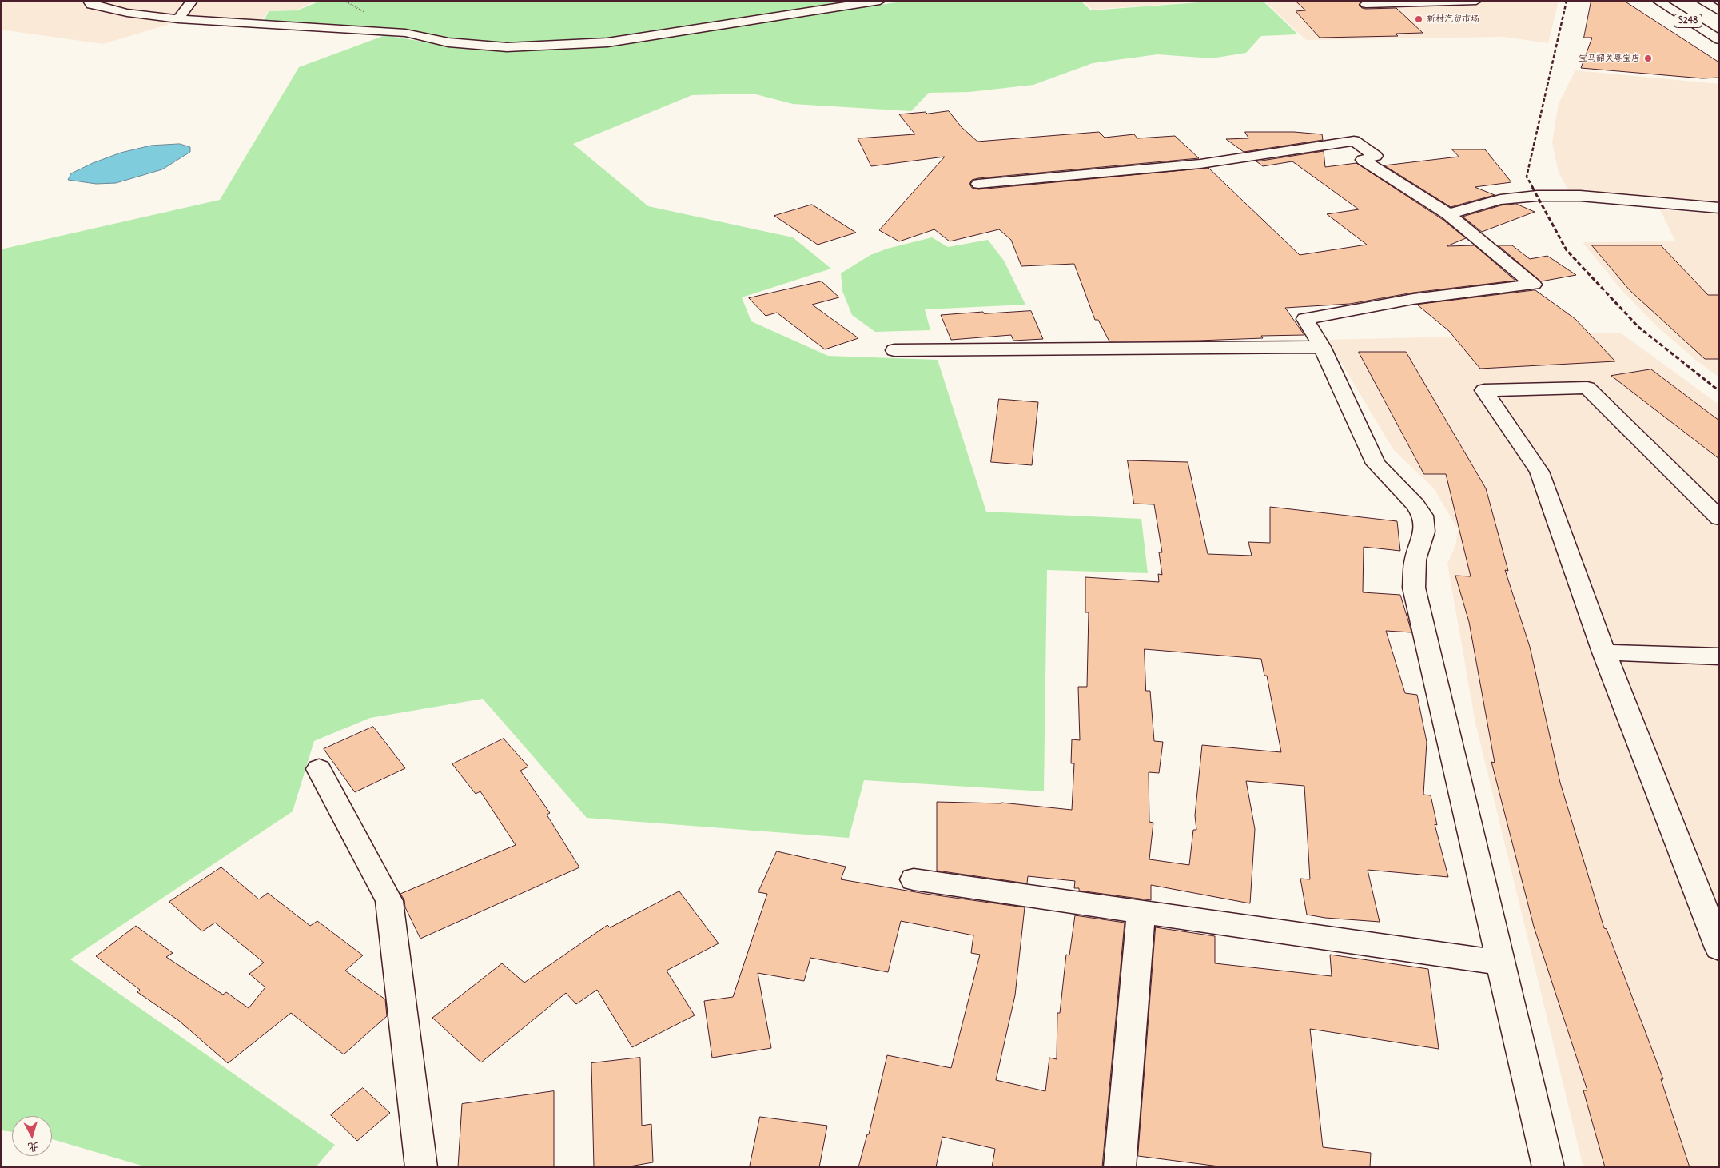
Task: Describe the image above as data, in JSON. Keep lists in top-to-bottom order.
{
  "streets": {
    "street": ["S248"]
  },
  "places": ["新村汽贸市场", "宝马韶关粤宝店"],
  "north": "bottom"
}
